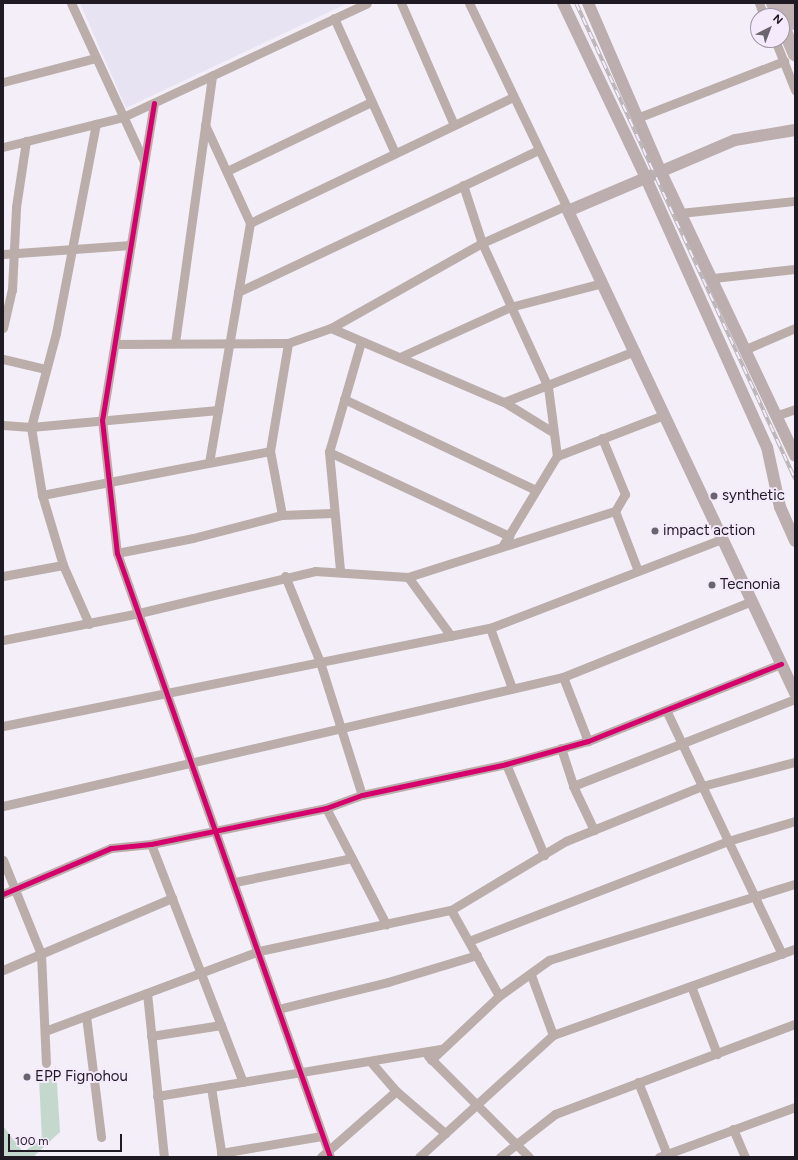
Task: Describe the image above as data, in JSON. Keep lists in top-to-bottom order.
{
  "places": [
    "synthetic",
    "impact action",
    "Tecnonia",
    "EPP Fignohou"
  ],
  "scale_bar": "100 m",
  "north": "top right"
}
